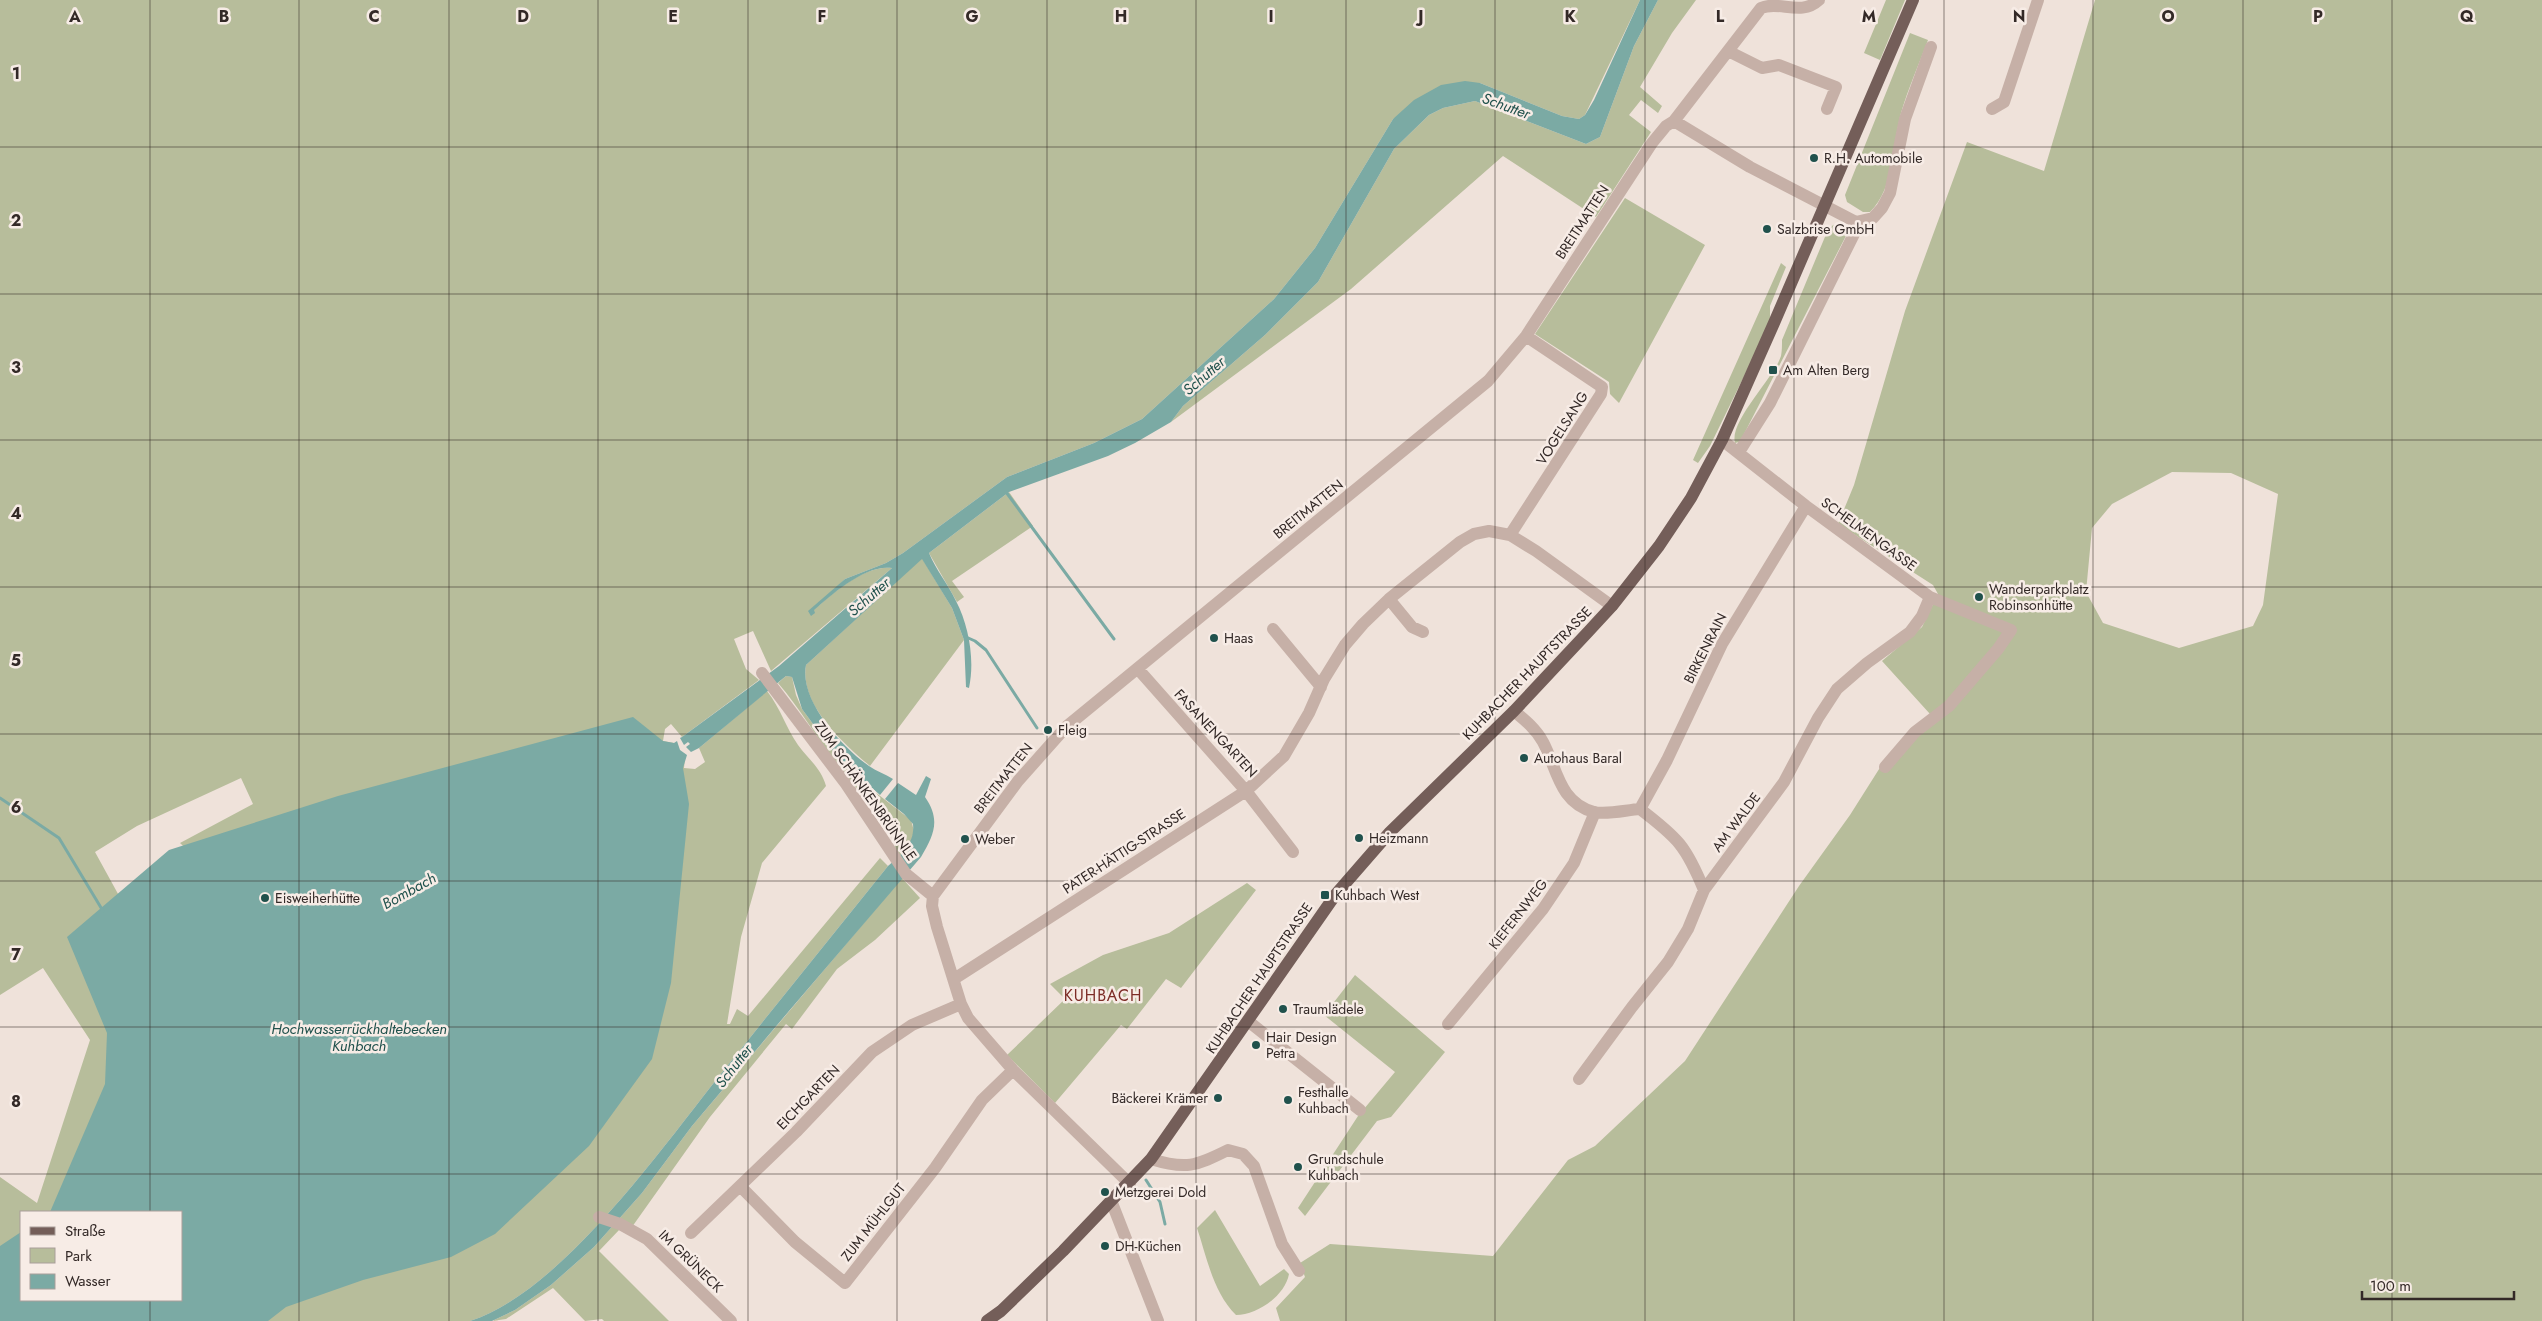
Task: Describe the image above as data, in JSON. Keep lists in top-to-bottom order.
{
  "streets": {
    "main road": ["KUHBACHER HAUPTSTRASSE"],
    "street": [
      "BREITMATTEN",
      "VOGELSANG",
      "SCHELMENGASSE",
      "BIRKENRAIN",
      "FASANENGARTEN",
      "ZUM SCHÄNKENBRÜNNLE",
      "AM WALDE",
      "PATER-HÄTTIG-STRASSE",
      "KIEFERNWEG",
      "EICHGARTEN",
      "ZUM MÜHLGUT",
      "IM GRÜNECK"
    ]
  },
  "crossings": [
    ["BREITMATTEN", "VOGELSANG"],
    ["BREITMATTEN", "FASANENGARTEN"],
    ["BREITMATTEN", "ZUM SCHÄNKENBRÜNNLE"],
    ["VOGELSANG", "FASANENGARTEN"],
    ["SCHELMENGASSE", "BIRKENRAIN"],
    ["SCHELMENGASSE", "KUHBACHER HAUPTSTRASSE"],
    ["SCHELMENGASSE", "AM WALDE"],
    ["KUHBACHER HAUPTSTRASSE", "FASANENGARTEN"],
    ["FASANENGARTEN", "PATER-HÄTTIG-STRASSE"],
    ["EICHGARTEN", "ZUM MÜHLGUT"]
  ],
  "districts": ["KUHBACH"],
  "water": ["Schutter", "Bombach", "Hochwasserrückhaltebecken Kuhbach"],
  "places": {
    "other": [
      "R.H. Automobile",
      "Salzbrise GmbH",
      "Wanderparkplatz Robinsonhütte",
      "Haas",
      "Fleig",
      "Autohaus Baral",
      "Heizmann",
      "Weber",
      "Eisweiherhütte",
      "Traumlädele",
      "Hair Design Petra",
      "Bäckerei Krämer",
      "Festhalle Kuhbach",
      "Grundschule Kuhbach",
      "Metzgerei Dold",
      "DH-Küchen"
    ],
    "transit": ["Am Alten Berg", "Kuhbach West"]
  },
  "legend": ["Straße", "Park", "Wasser"],
  "scale_bar": "100 m",
  "grid": {
    "columns": [
      "A",
      "B",
      "C",
      "D",
      "E",
      "F",
      "G",
      "H",
      "I",
      "J",
      "K",
      "L",
      "M",
      "N",
      "O",
      "P",
      "Q"
    ],
    "rows": [
      "1",
      "2",
      "3",
      "4",
      "5",
      "6",
      "7",
      "8"
    ]
  }
}
